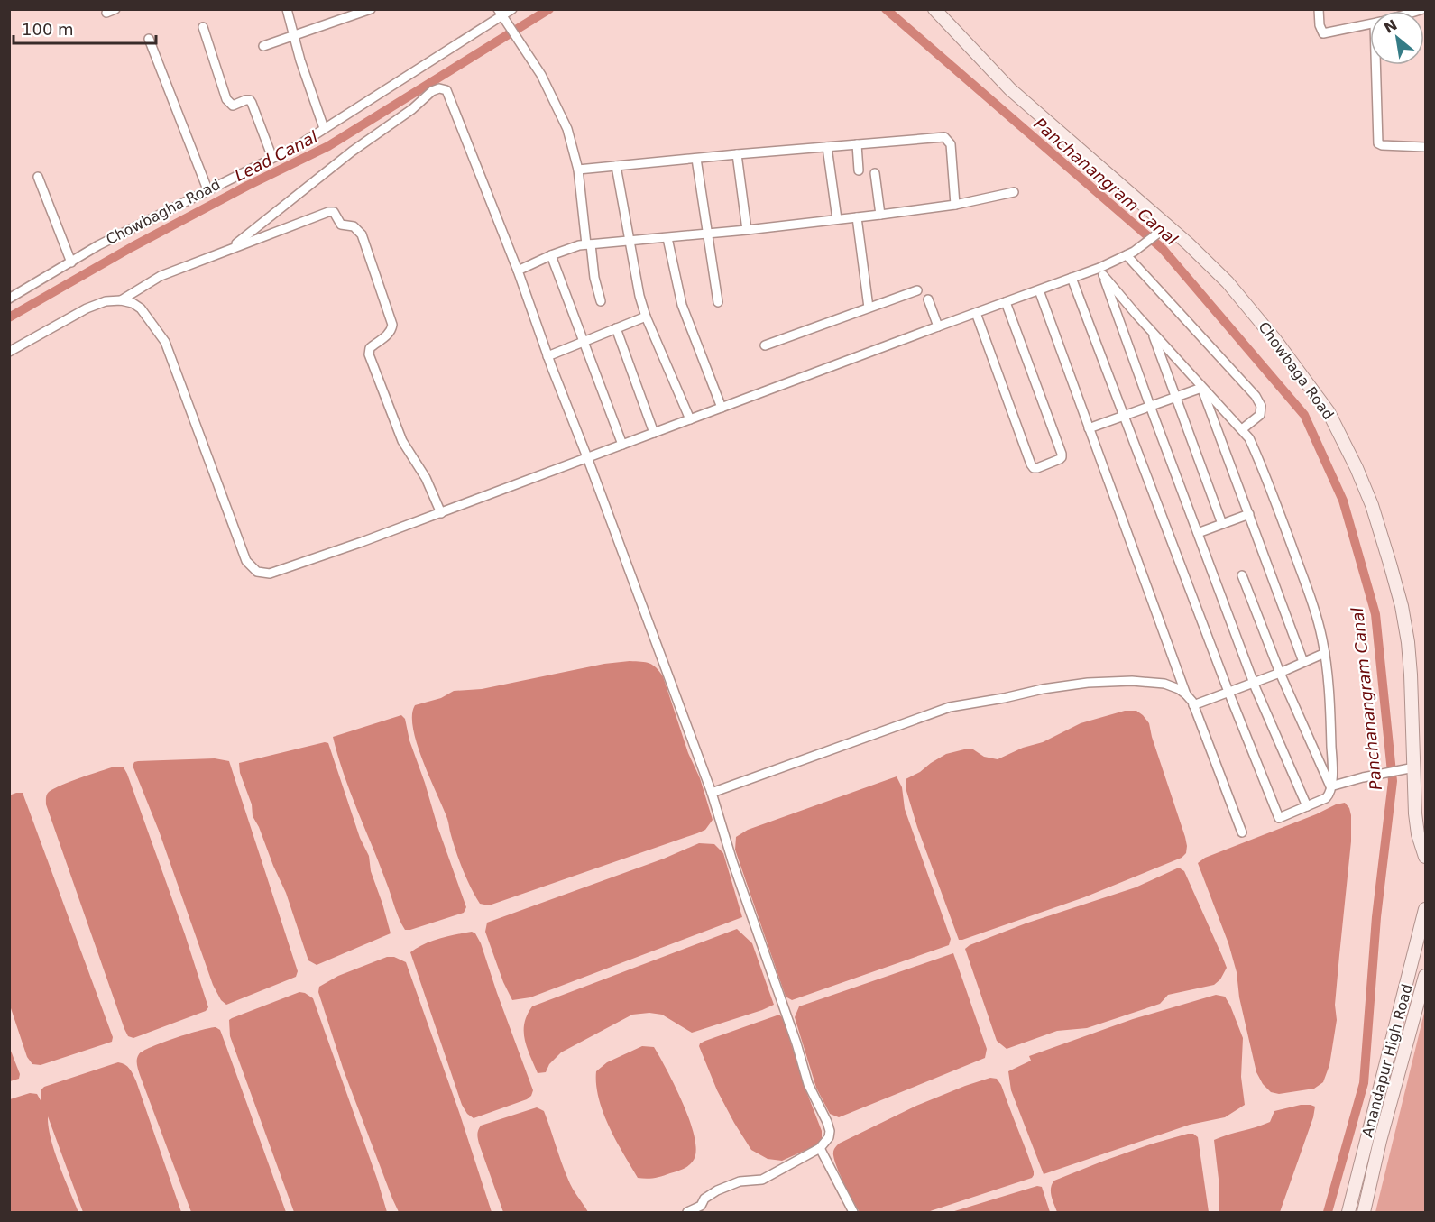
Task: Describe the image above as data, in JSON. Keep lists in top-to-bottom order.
{
  "streets": {
    "street": ["Chowbagha Road", "Chowbaga Road", "Anandapur High Road"]
  },
  "water": ["Lead Canal", "Panchanangram Canal"],
  "scale_bar": "100 m",
  "north": "top left"
}
